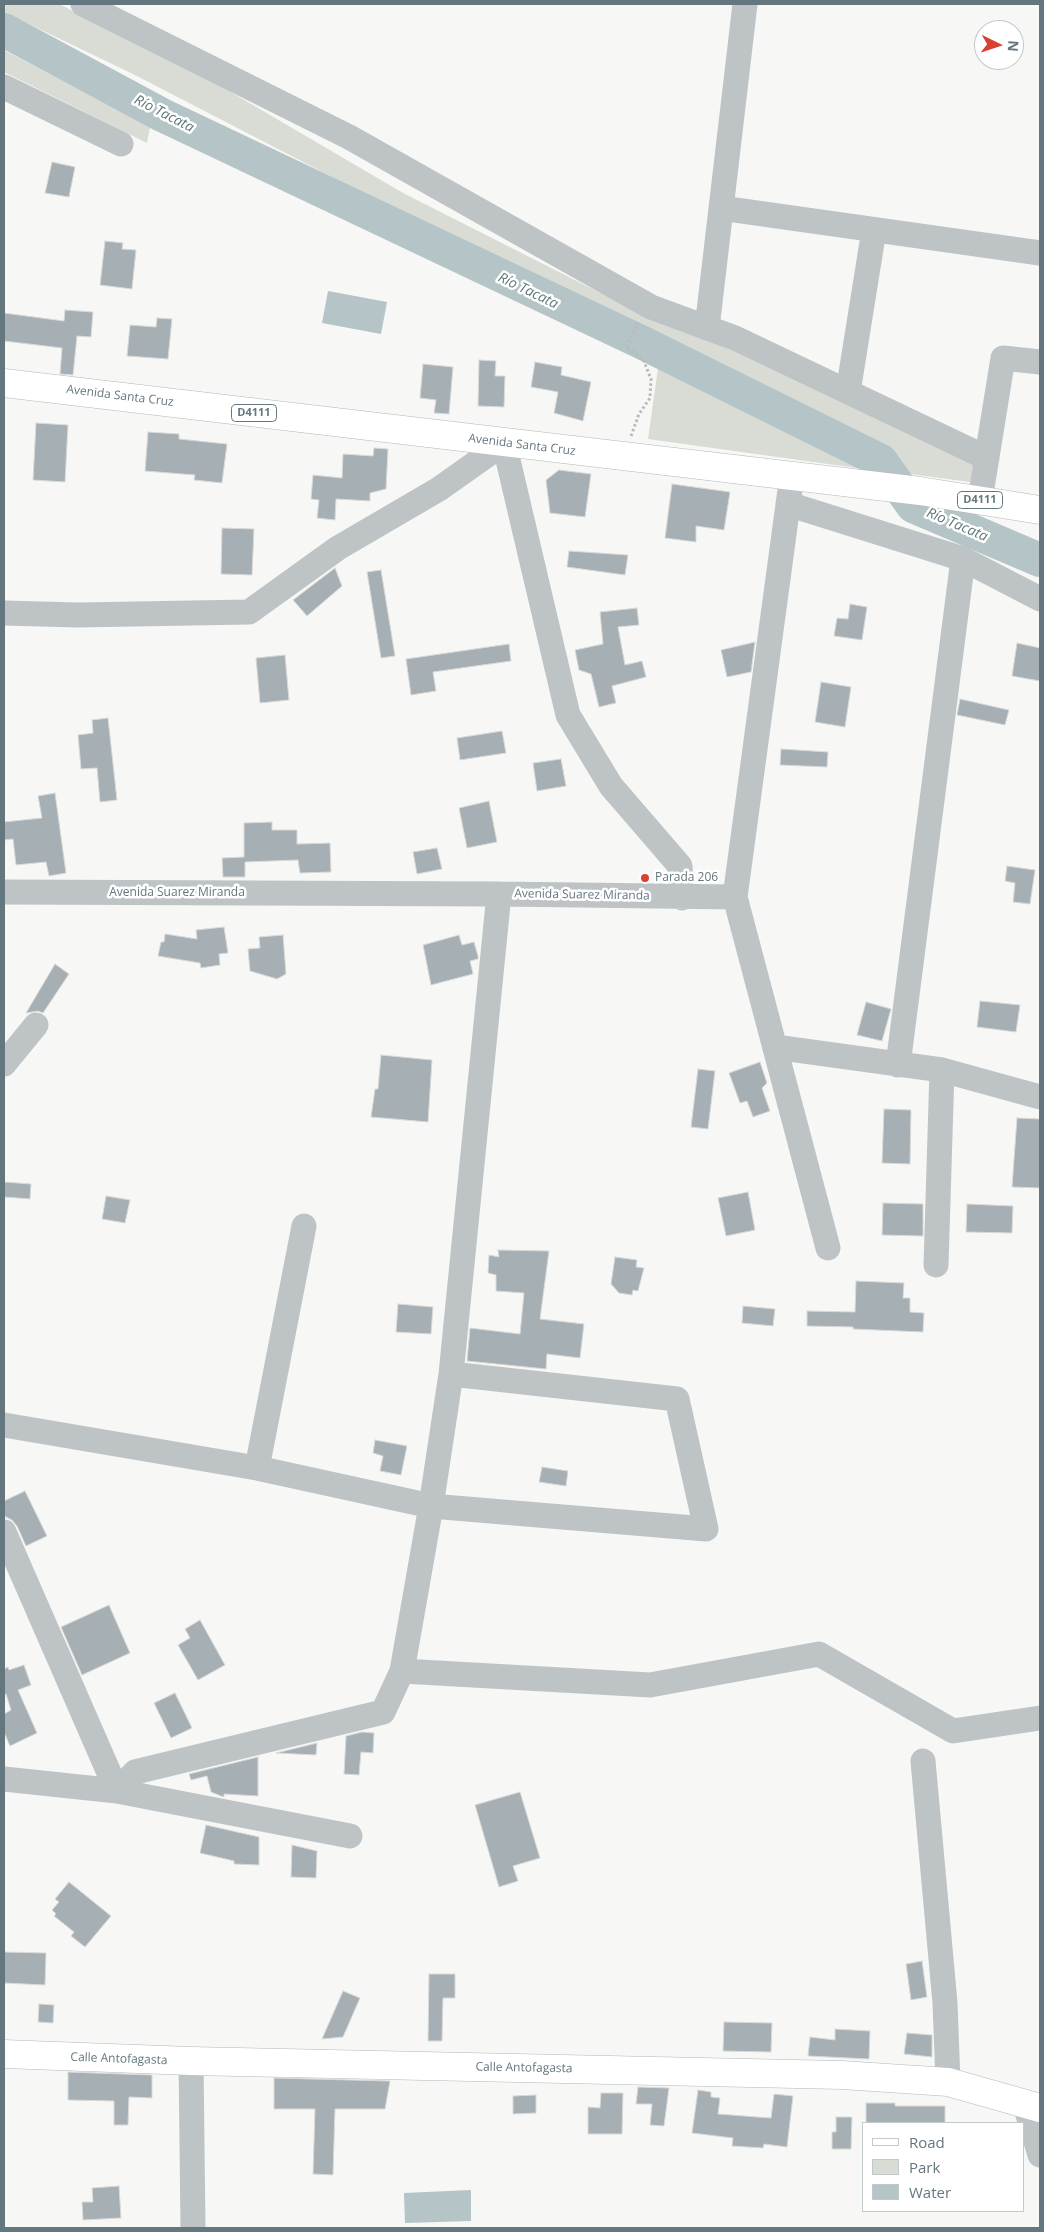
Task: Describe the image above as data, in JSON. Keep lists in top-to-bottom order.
{
  "streets": {
    "main road": ["Avenida Santa Cruz", "D4111", "Calle Antofagasta"],
    "street": ["Avenida Suarez Miranda"]
  },
  "water": ["Río Tacata"],
  "places": ["Parada 206"],
  "legend": ["Road", "Park", "Water"],
  "north": "right"
}
